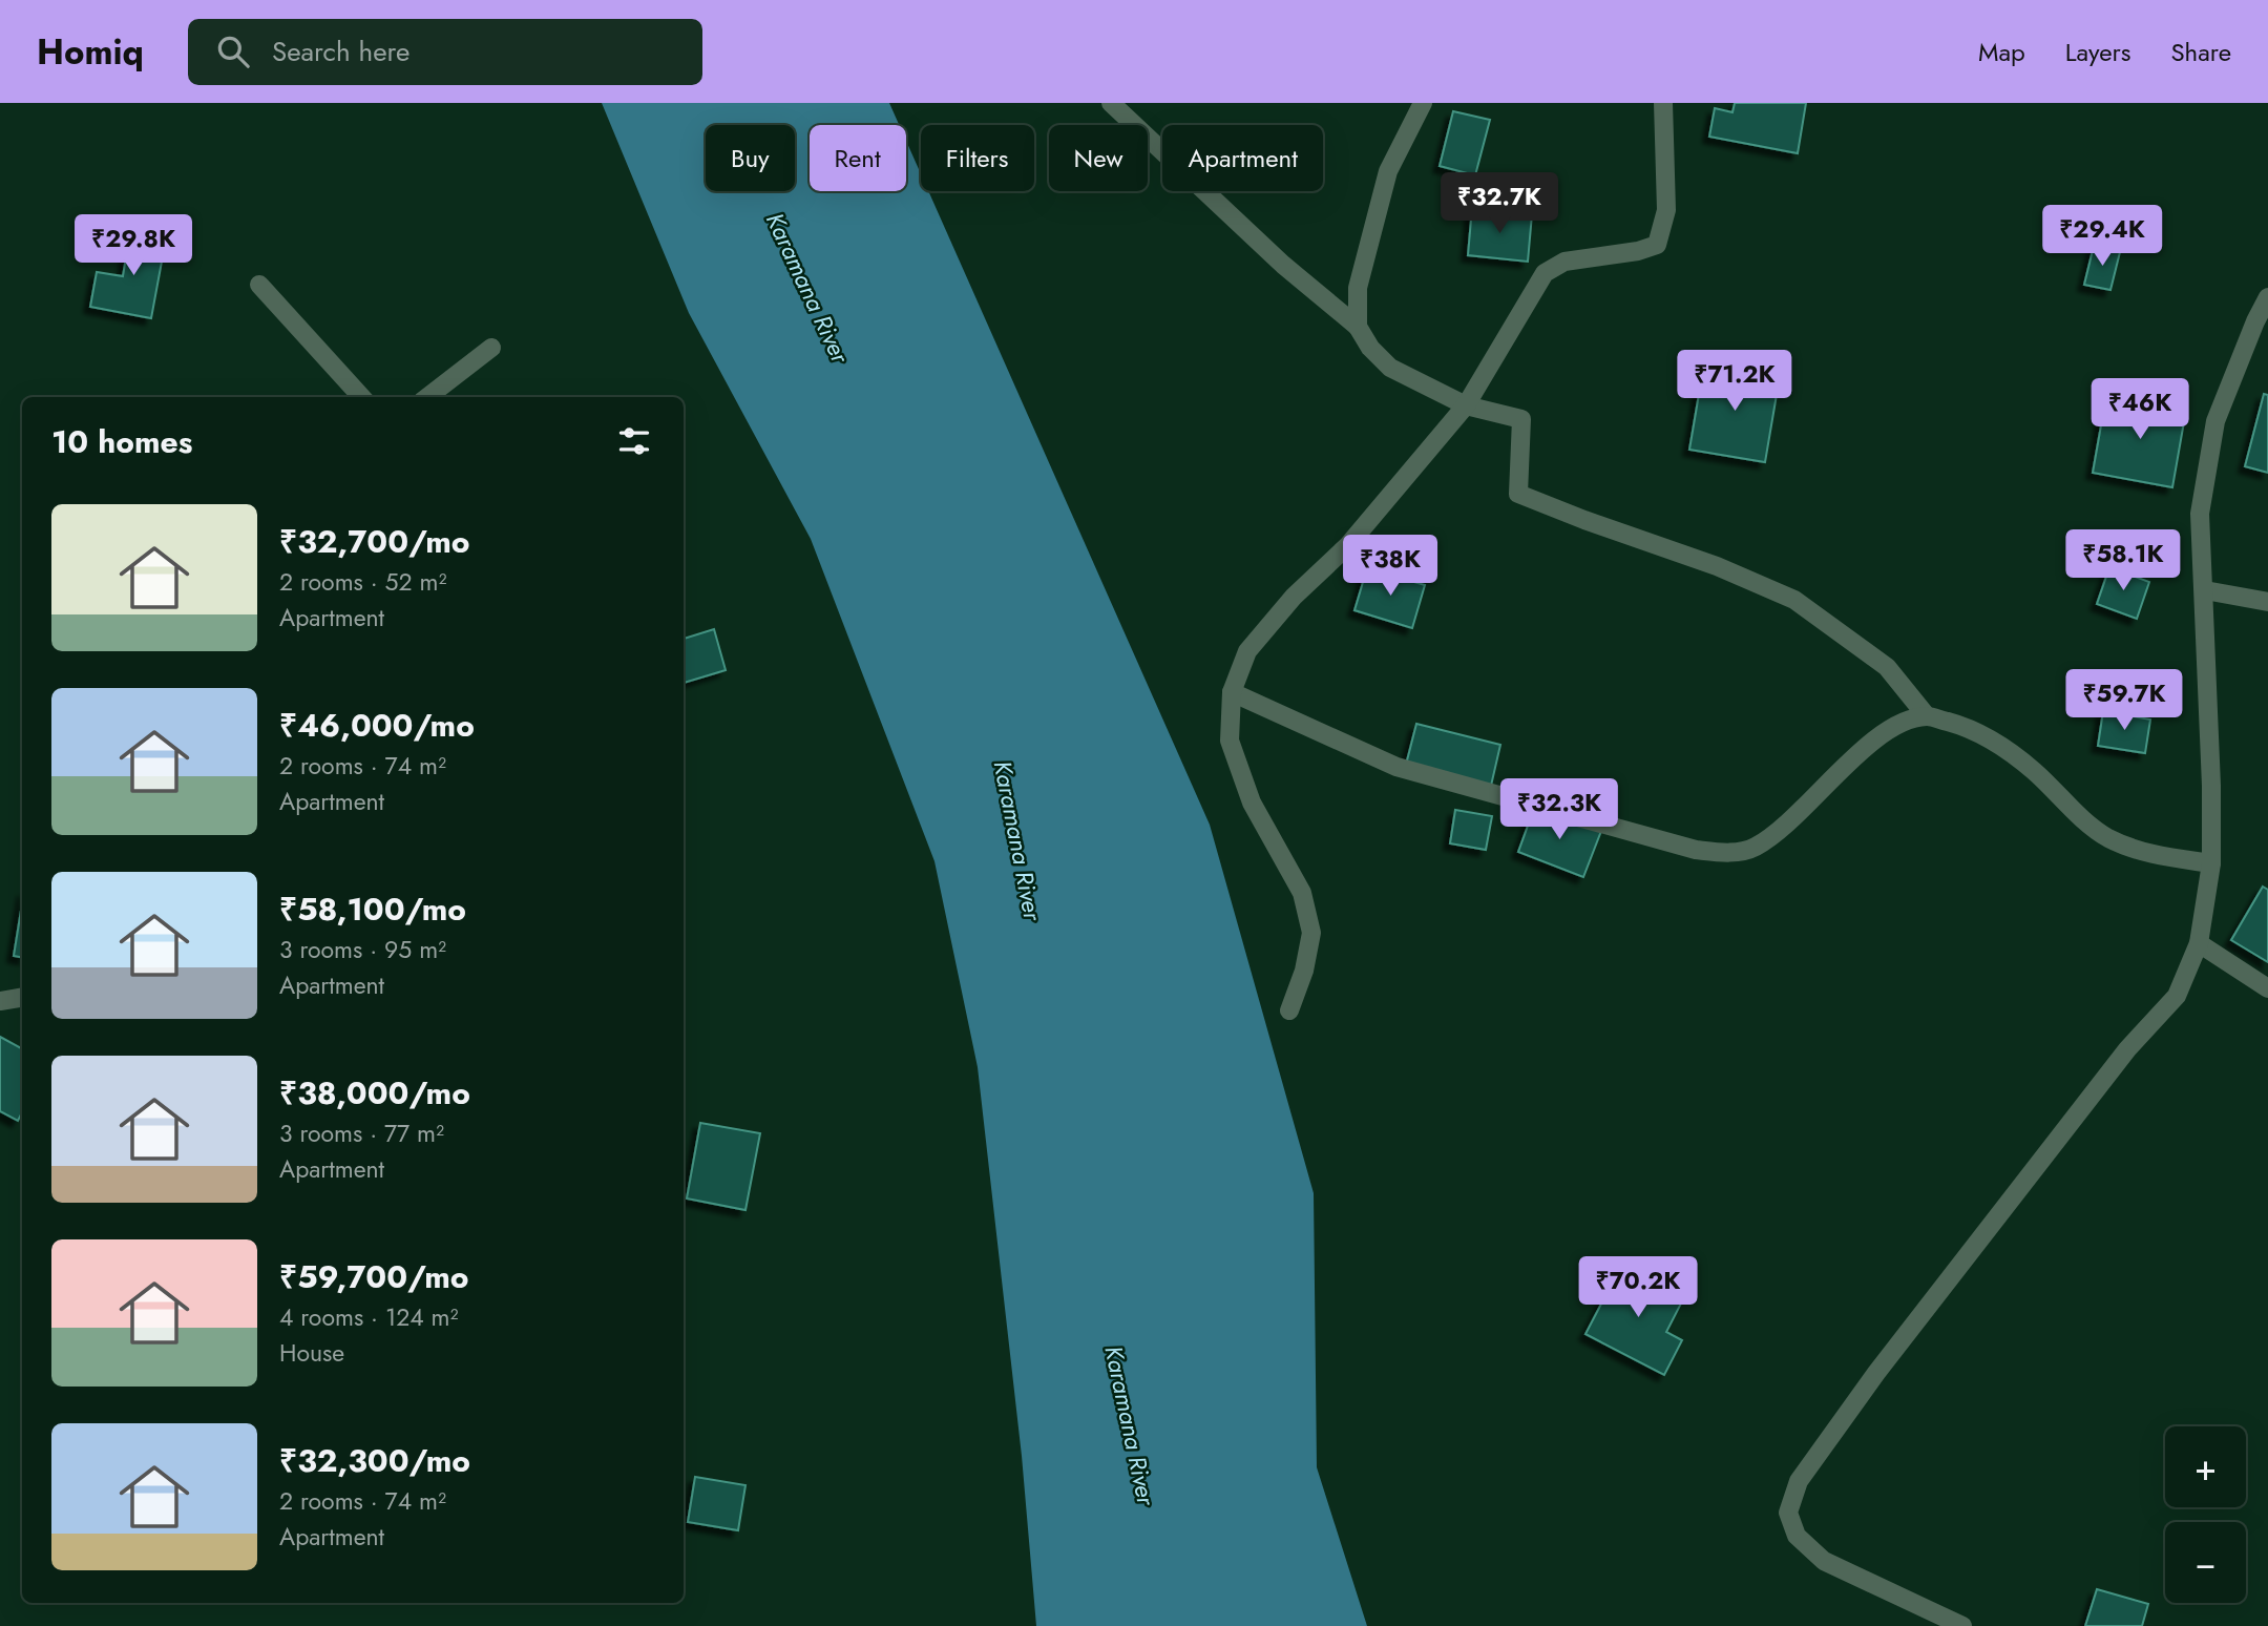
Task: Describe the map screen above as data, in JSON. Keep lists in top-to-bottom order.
{
  "water": ["Karamana River"],
  "page": {
    "header": "Homiq",
    "search": "Search here",
    "nav": ["Map", "Layers", "Share"],
    "chip": [
      "Buy",
      "Rent",
      "Filters",
      "New",
      "Apartment"
    ],
    "price": [
      "₹32.7K",
      "₹29.4K",
      "₹29.8K",
      "₹71.2K",
      "₹46K",
      "₹58.1K",
      "₹38K",
      "₹59.7K",
      "₹32.3K",
      "₹70.2K"
    ],
    "heading": "10 homes",
    "list": [
      {
        "name": "₹32,700/mo",
        "note": "2 rooms · 52 m² · Apartment"
      },
      {
        "name": "₹46,000/mo",
        "note": "2 rooms · 74 m² · Apartment"
      },
      {
        "name": "₹58,100/mo",
        "note": "3 rooms · 95 m² · Apartment"
      },
      {
        "name": "₹38,000/mo",
        "note": "3 rooms · 77 m² · Apartment"
      },
      {
        "name": "₹59,700/mo",
        "note": "4 rooms · 124 m² · House"
      },
      {
        "name": "₹32,300/mo",
        "note": "2 rooms · 74 m² · Apartment"
      }
    ],
    "map_buttons": ["+", "−"]
  }
}
